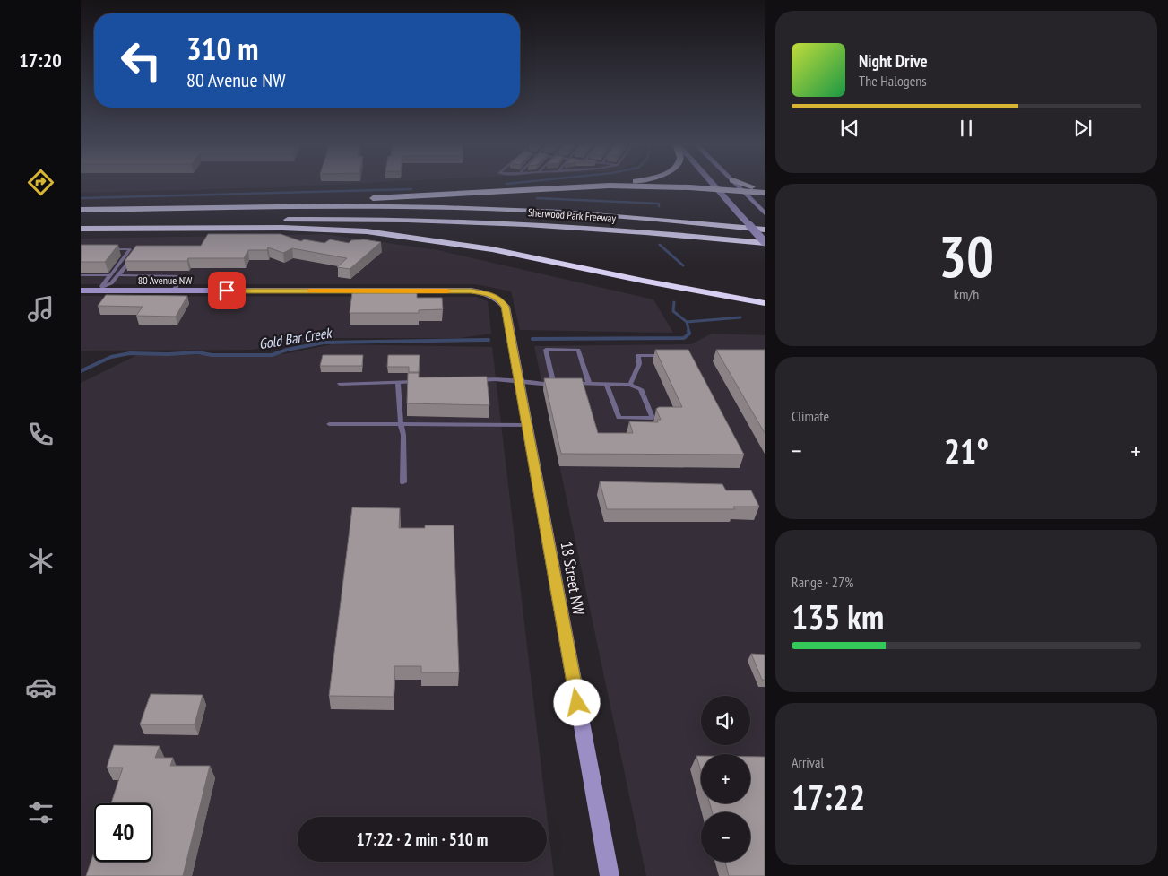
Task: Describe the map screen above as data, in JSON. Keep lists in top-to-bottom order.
{
  "streets": {
    "highway": ["Sherwood Park Freeway"],
    "street": ["80 Avenue NW", "18 Street NW"]
  },
  "crossings": [
    ["80 Avenue NW", "18 Street NW"]
  ],
  "water": ["Gold Bar Creek"],
  "page": {
    "tabs": "17:20",
    "turn": ["310 m", "80 Avenue NW"],
    "song": ["Night Drive", "The Halogens"],
    "tile": [
      ["30", "km/h"],
      "Climate",
      ["Range · 27%", "135 km"],
      ["Arrival", "17:22"]
    ],
    "heat": ["−", "21°", "+"],
    "map_buttons": ["+", "−"],
    "limit": "40",
    "trip": "17:22 · 2 min · 510 m"
  }
}
